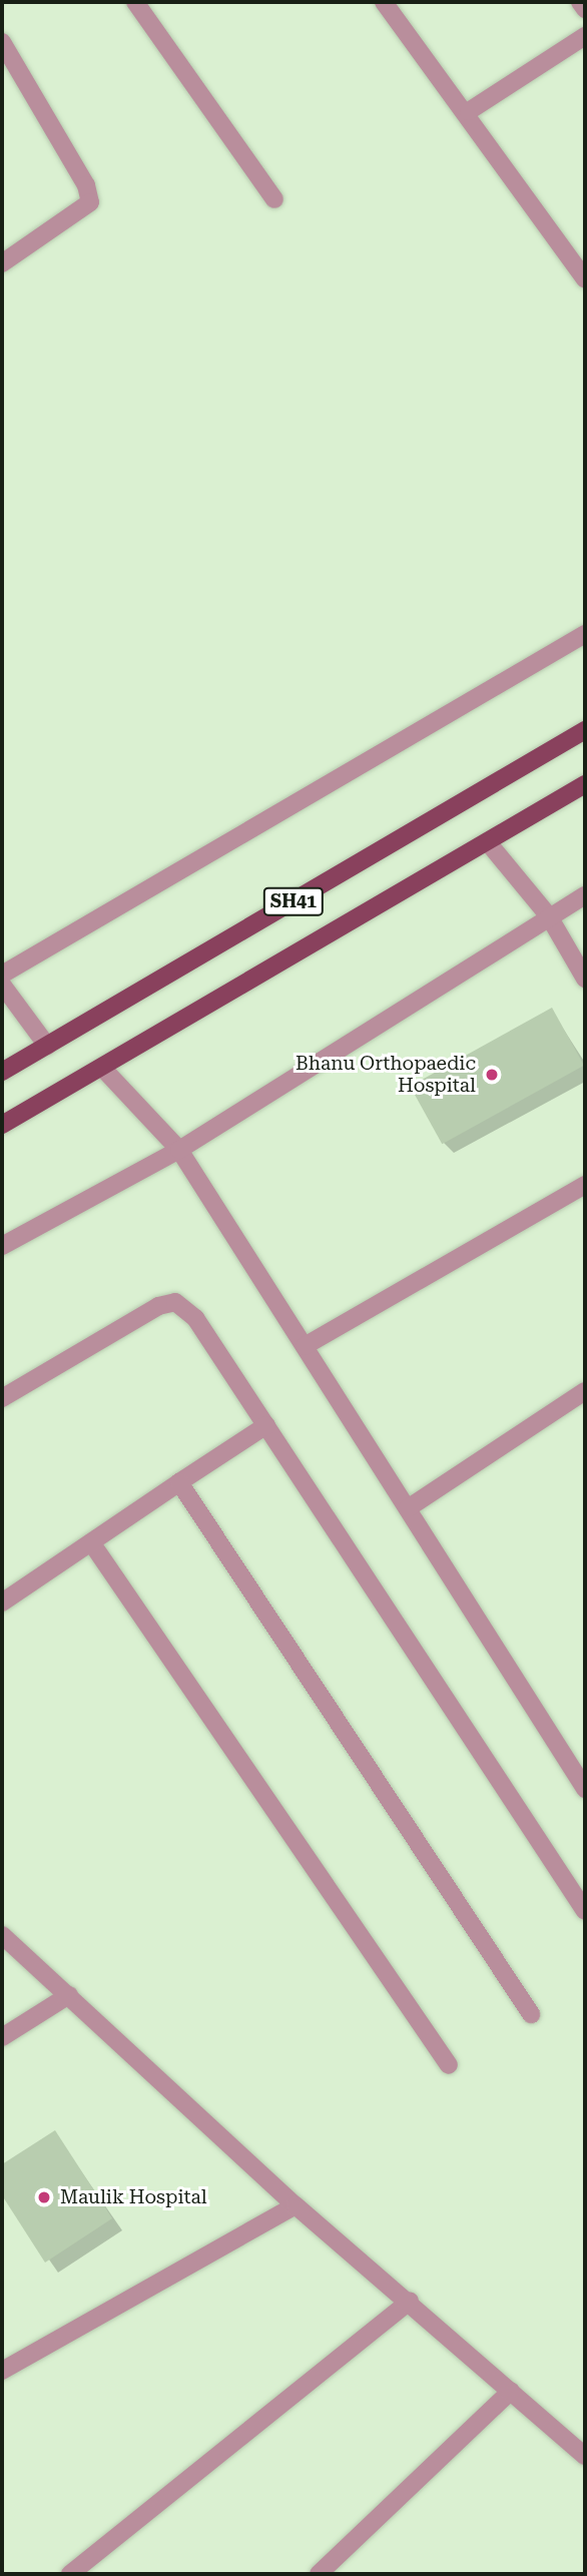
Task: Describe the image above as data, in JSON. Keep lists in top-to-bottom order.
{
  "streets": {
    "main road": ["SH41"]
  },
  "places": ["Bhanu Orthopaedic Hospital", "Maulik Hospital"]
}
